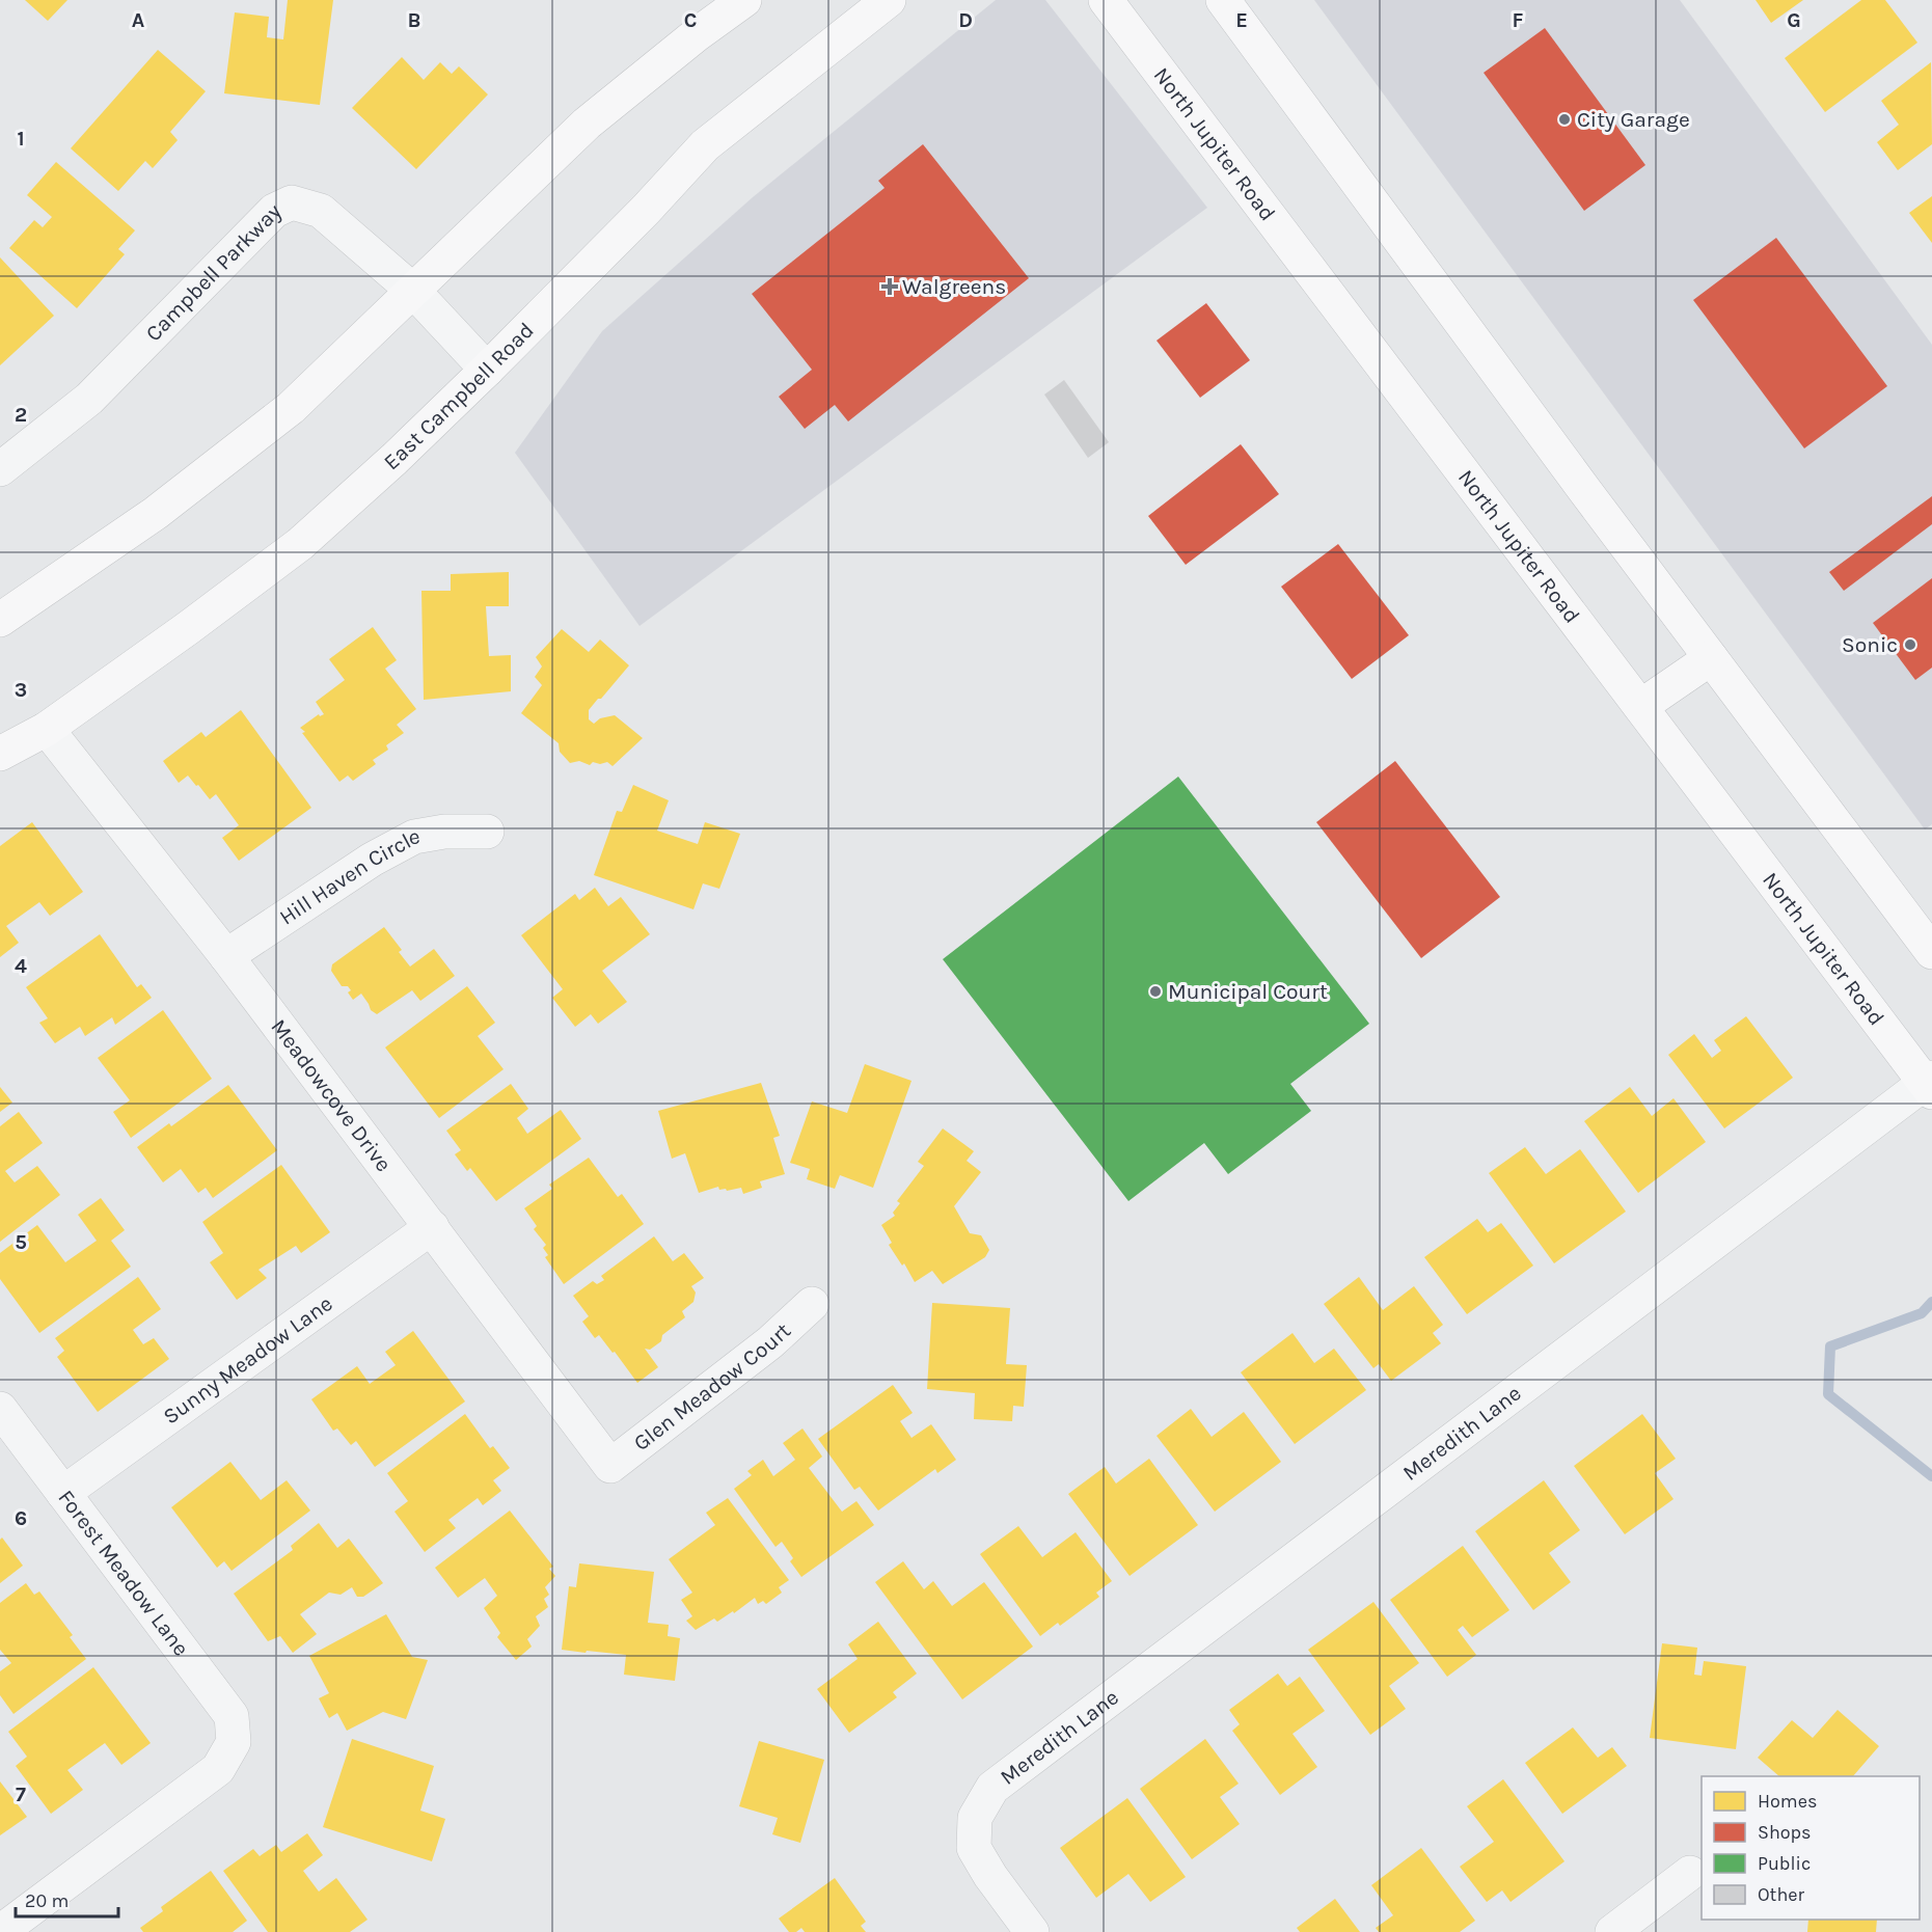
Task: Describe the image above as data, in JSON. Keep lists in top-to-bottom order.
{
  "streets": {
    "main road": ["North Jupiter Road", "East Campbell Road"],
    "street": [
      "Campbell Parkway",
      "Hill Haven Circle",
      "Meadowcove Drive",
      "Sunny Meadow Lane",
      "Glen Meadow Court",
      "Meredith Lane",
      "Forest Meadow Lane"
    ]
  },
  "crossings": [
    ["North Jupiter Road", "Meredith Lane"],
    ["Campbell Parkway", "East Campbell Road"],
    ["East Campbell Road", "Meadowcove Drive"],
    ["Hill Haven Circle", "Meadowcove Drive"],
    ["Meadowcove Drive", "Sunny Meadow Lane"],
    ["Meadowcove Drive", "Glen Meadow Court"],
    ["Sunny Meadow Lane", "Forest Meadow Lane"]
  ],
  "places": {
    "other": ["City Garage", "Sonic", "Municipal Court"],
    "health": ["Walgreens"]
  },
  "legend": [
    "Homes",
    "Shops",
    "Public",
    "Other"
  ],
  "scale_bar": "20 m",
  "grid": {
    "columns": [
      "A",
      "B",
      "C",
      "D",
      "E",
      "F",
      "G"
    ],
    "rows": [
      "1",
      "2",
      "3",
      "4",
      "5",
      "6",
      "7"
    ]
  }
}
